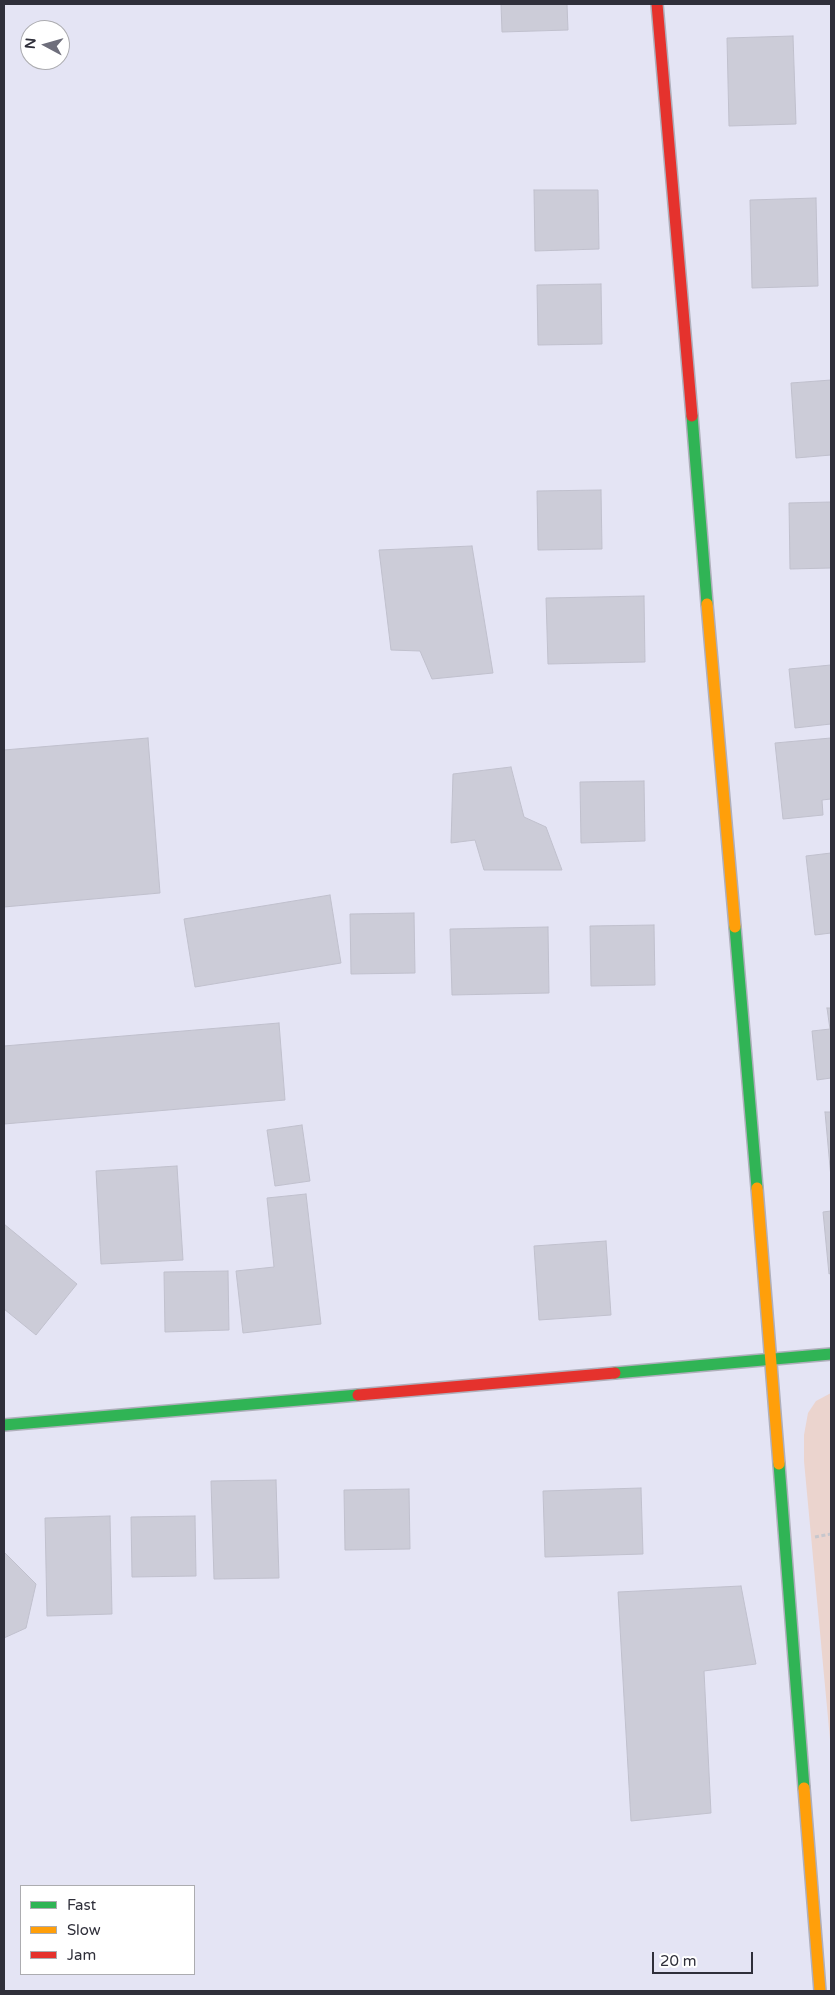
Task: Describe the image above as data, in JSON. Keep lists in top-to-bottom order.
{
  "legend": ["Fast", "Slow", "Jam"],
  "scale_bar": "20 m",
  "north": "left"
}
